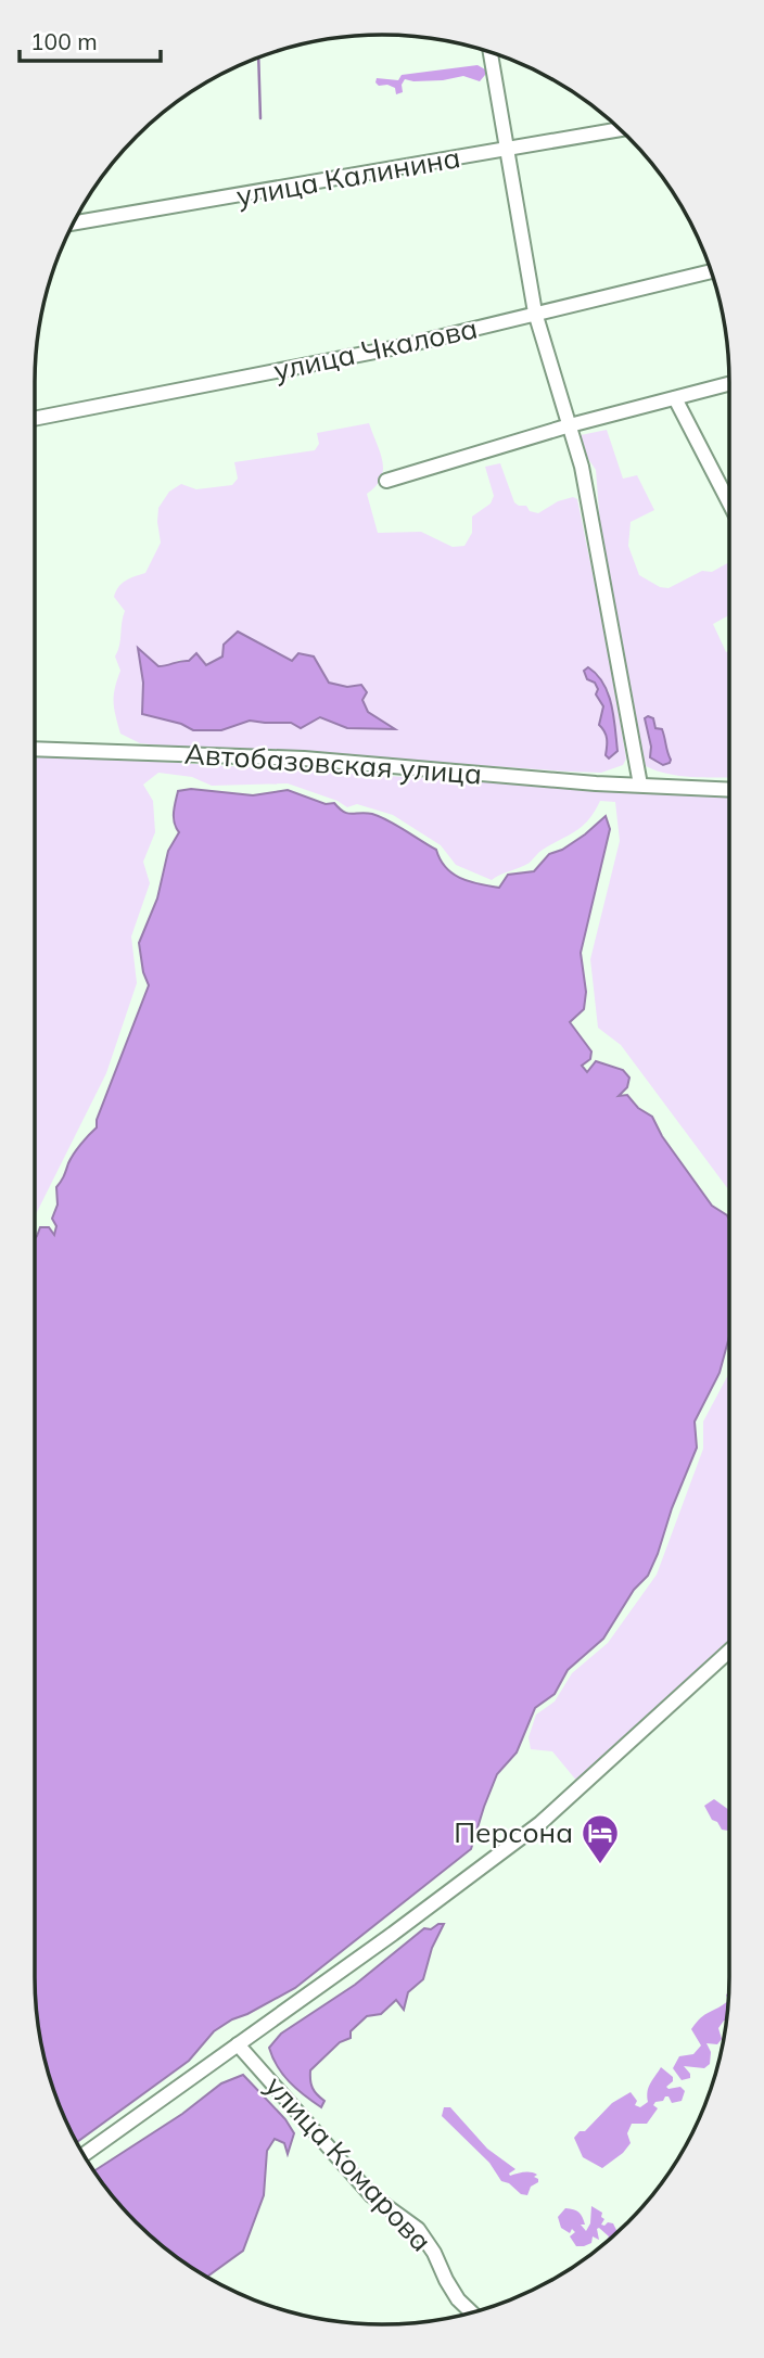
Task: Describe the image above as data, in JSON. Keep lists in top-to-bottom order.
{
  "streets": {
    "street": [
      "улица Калинина",
      "улица Чкалова",
      "Автобазовская улица",
      "улица Комарова"
    ]
  },
  "places": {
    "hotel": ["Персона"]
  },
  "scale_bar": "100 m"
}
